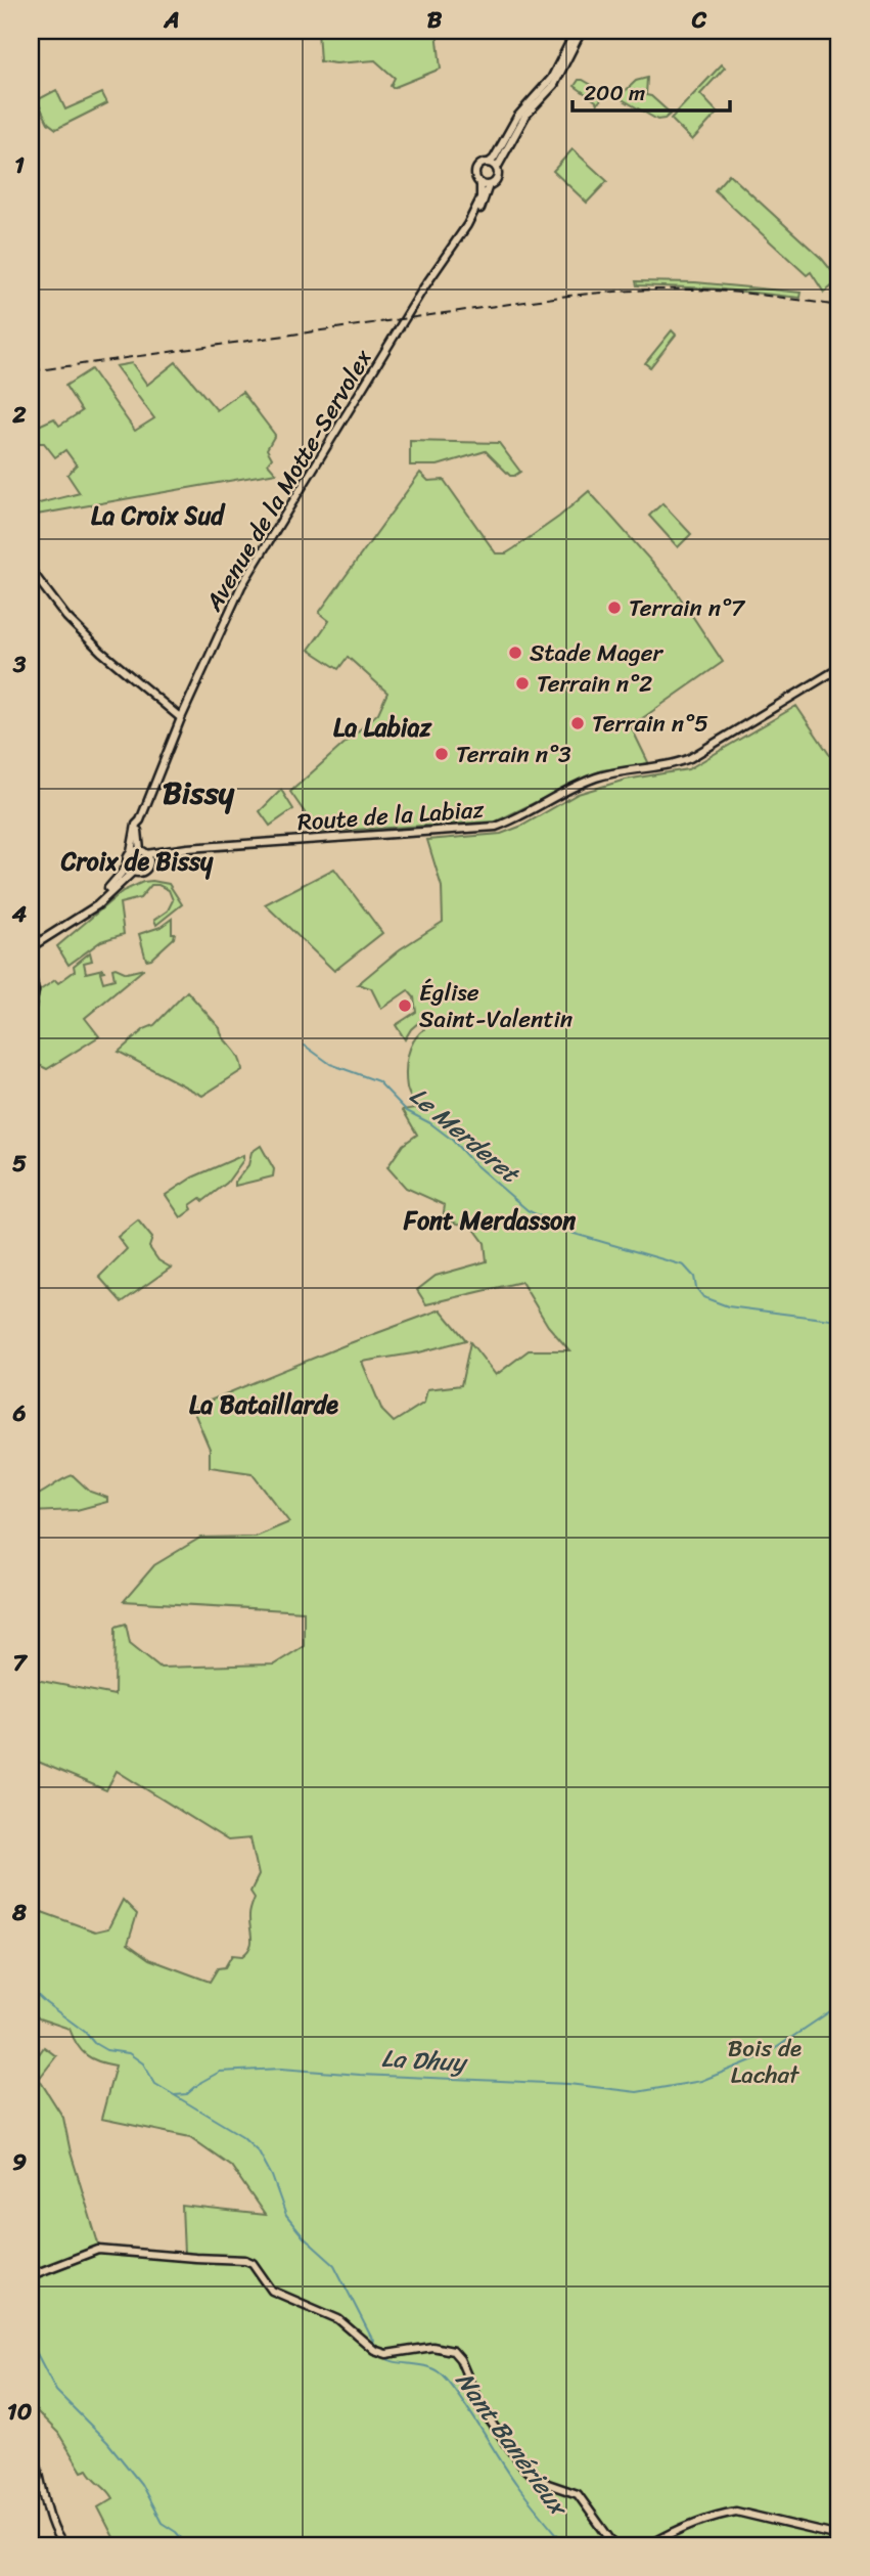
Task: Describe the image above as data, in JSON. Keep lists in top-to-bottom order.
{
  "streets": {
    "main road": ["Avenue de la Motte-Servolex", "Route de la Labiaz"]
  },
  "crossings": [
    ["Avenue de la Motte-Servolex", "Route de la Labiaz"]
  ],
  "districts": [
    "La Croix Sud",
    "La Labiaz",
    "Bissy",
    "Croix de Bissy",
    "Font Merdasson",
    "La Bataillarde"
  ],
  "water": ["Le Merderet", "La Dhuy", "Nant Banérieux"],
  "parks": ["Bois de Lachat"],
  "places": [
    "Terrain n°7",
    "Stade Mager",
    "Terrain n°2",
    "Terrain n°5",
    "Terrain n°3",
    "Église Saint-Valentin"
  ],
  "scale_bar": "200 m",
  "grid": {
    "columns": ["A", "B", "C"],
    "rows": [
      "1",
      "2",
      "3",
      "4",
      "5",
      "6",
      "7",
      "8",
      "9",
      "10"
    ]
  }
}
